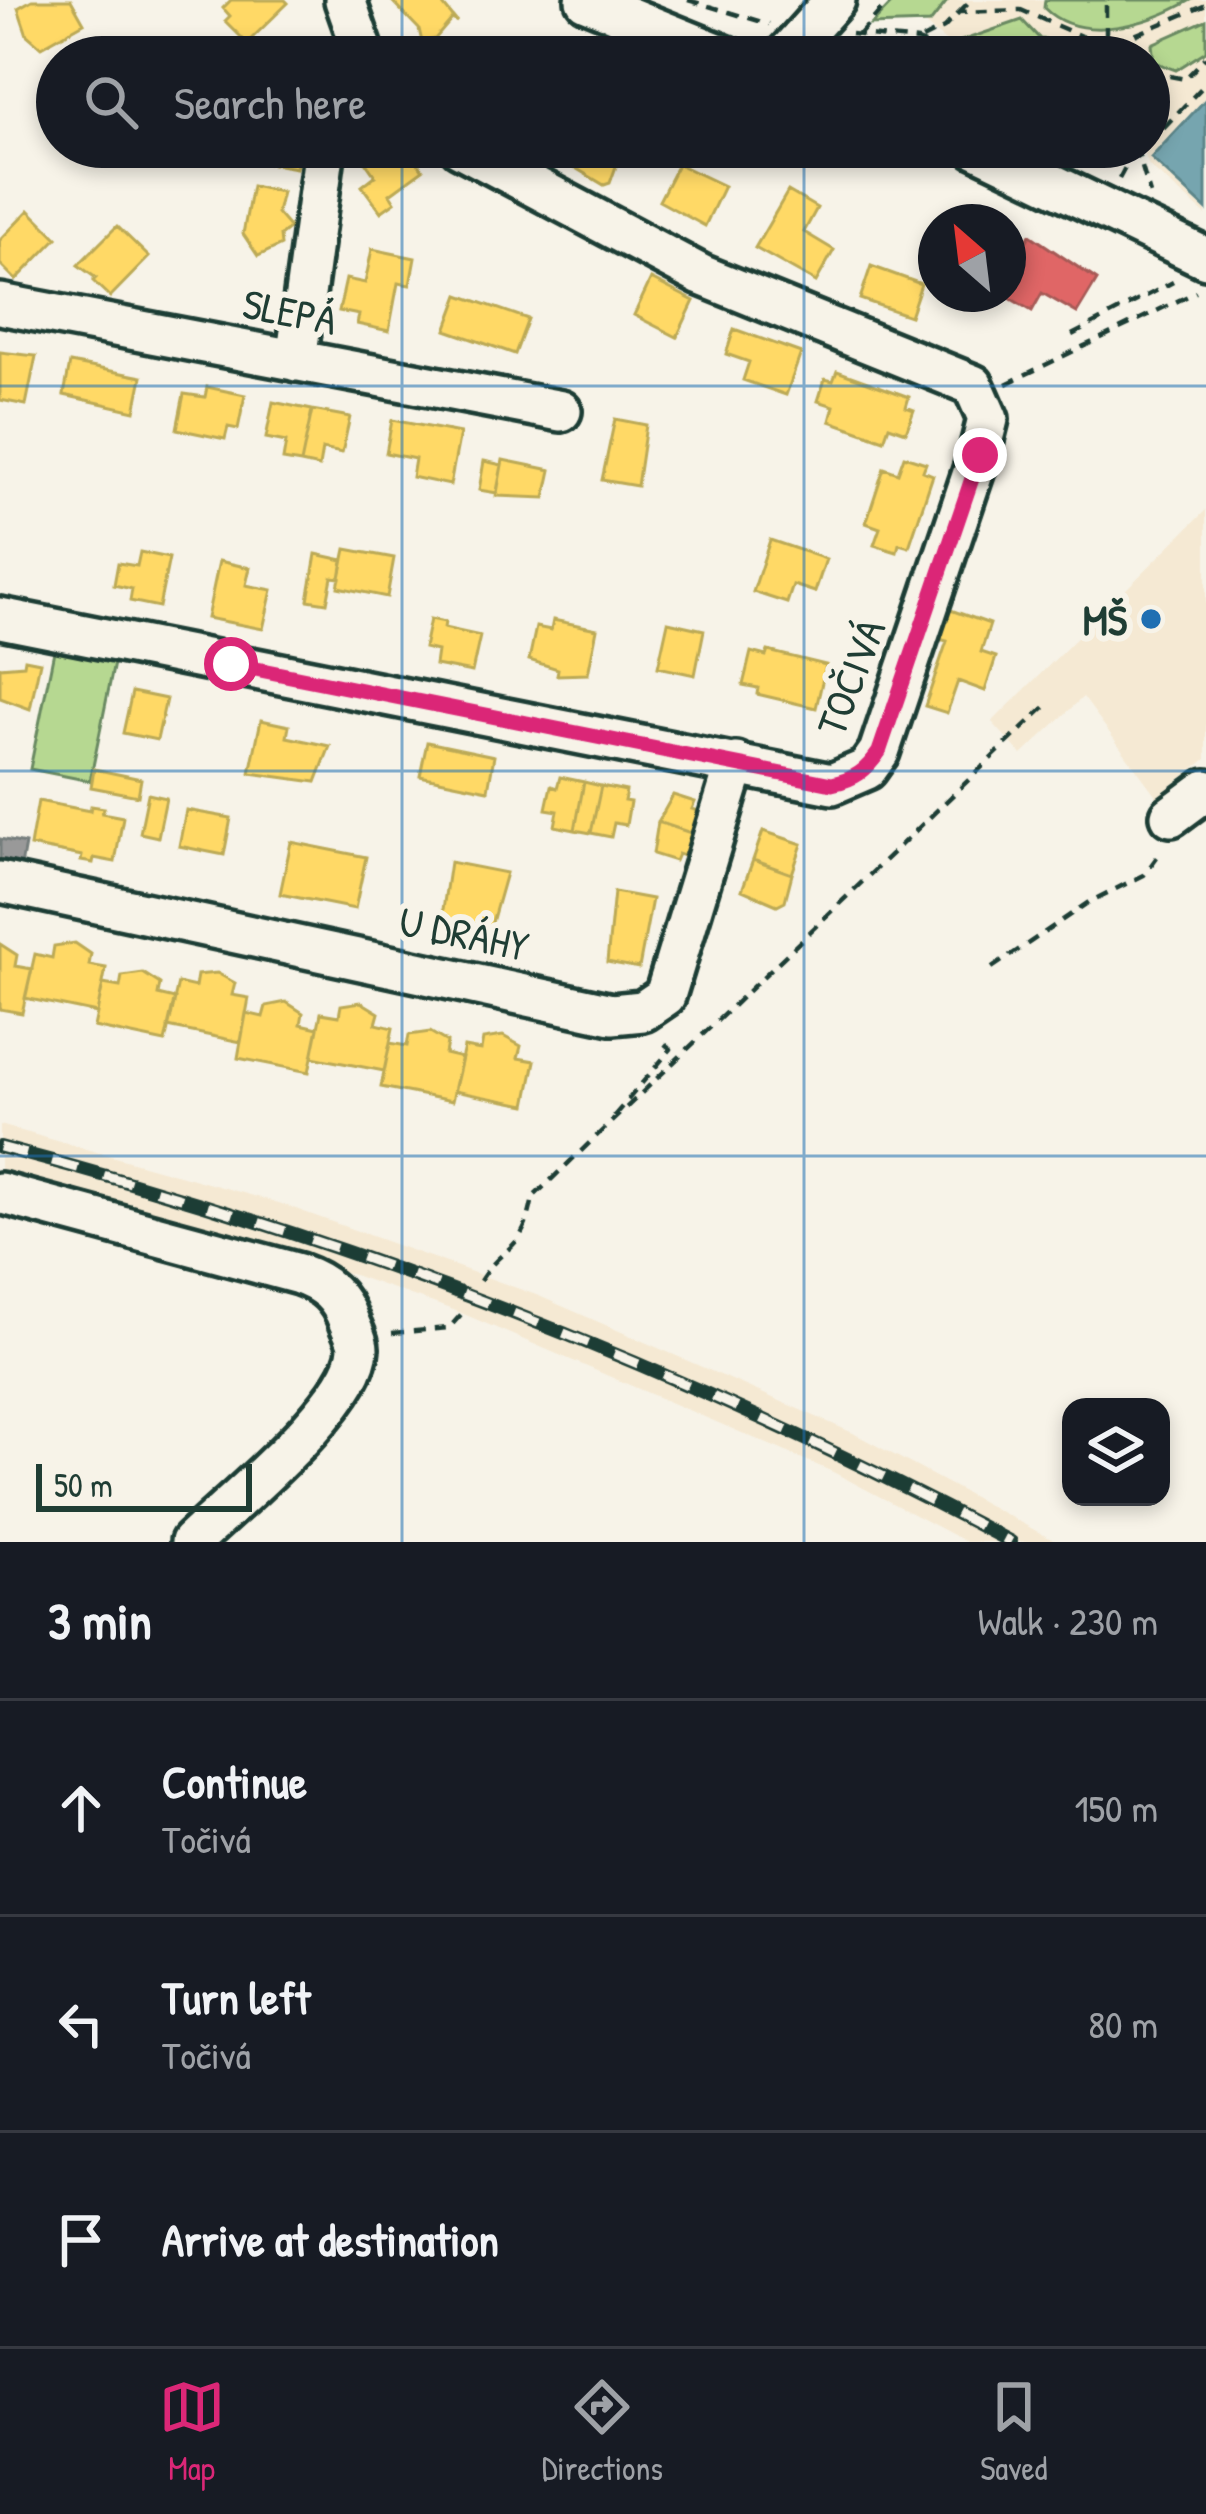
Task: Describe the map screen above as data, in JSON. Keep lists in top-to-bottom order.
{
  "streets": {
    "street": ["SLEPÁ", "TOČIVÁ", "U DRÁHY"]
  },
  "places": ["MŠ"],
  "scale_bar": "50 m",
  "north": "top left",
  "page": {
    "search": "Search here",
    "scale": "50 m",
    "heading": ["3 min", "Walk · 230 m"],
    "list": [
      ["Continue", "Točivá", "150 m"],
      ["Turn left", "Točivá", "80 m"],
      "Arrive at destination"
    ],
    "nav": ["Map", "Directions", "Saved"]
  }
}
